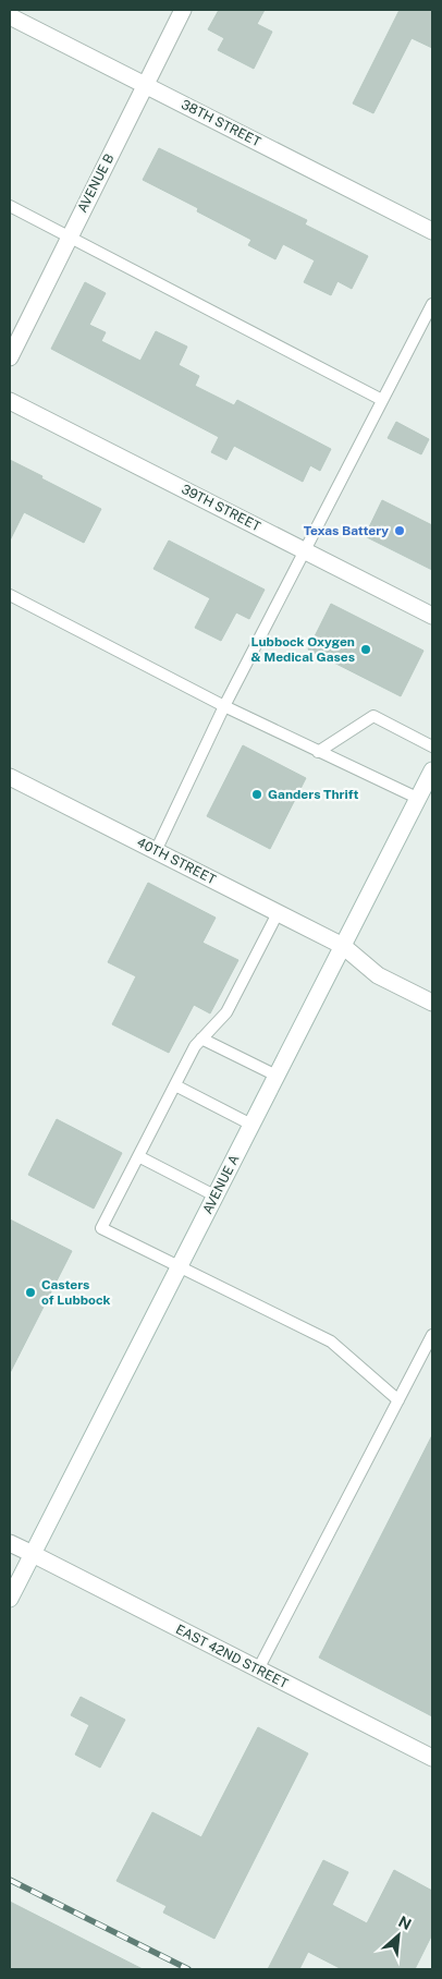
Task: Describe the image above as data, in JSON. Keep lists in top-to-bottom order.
{
  "streets": {
    "street": [
      "38TH STREET",
      "AVENUE B",
      "39TH STREET",
      "40TH STREET",
      "AVENUE A",
      "EAST 42ND STREET"
    ]
  },
  "crossings": [
    ["38TH STREET", "AVENUE B"],
    ["40TH STREET", "AVENUE A"],
    ["AVENUE A", "EAST 42ND STREET"]
  ],
  "places": [
    "Texas Battery",
    "Lubbock Oxygen & Medical Gases",
    "Ganders Thrift",
    "Casters of Lubbock"
  ],
  "north": "top right"
}
